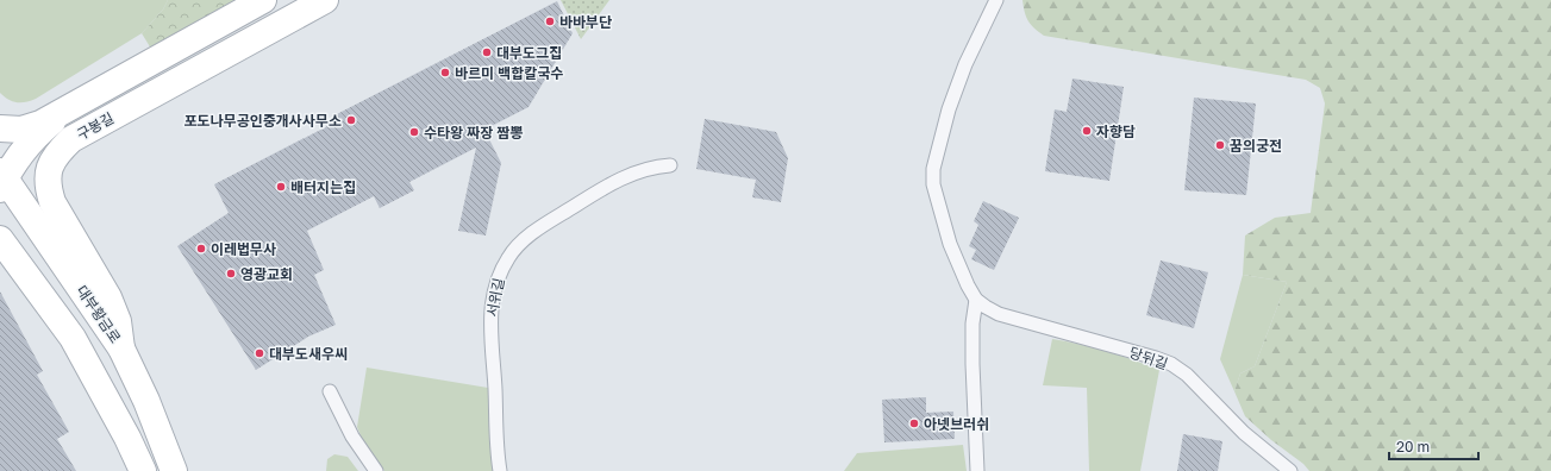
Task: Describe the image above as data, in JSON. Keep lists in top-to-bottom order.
{
  "streets": {
    "street": ["구봉길", "대부황금로"],
    "lane": ["서위길", "당뒤길"]
  },
  "crossings": [
    ["구봉길", "대부황금로"]
  ],
  "places": [
    "바바부단",
    "대부도그집",
    "바르미 백합칼국수",
    "포도나무공인중개사사무소",
    "자향담",
    "수타왕 짜장 짬뽕",
    "꿈의궁전",
    "배터지는집",
    "이레법무사",
    "영광교회",
    "대부도새우씨",
    "아넷브러쉬"
  ],
  "scale_bar": "20 m"
}
